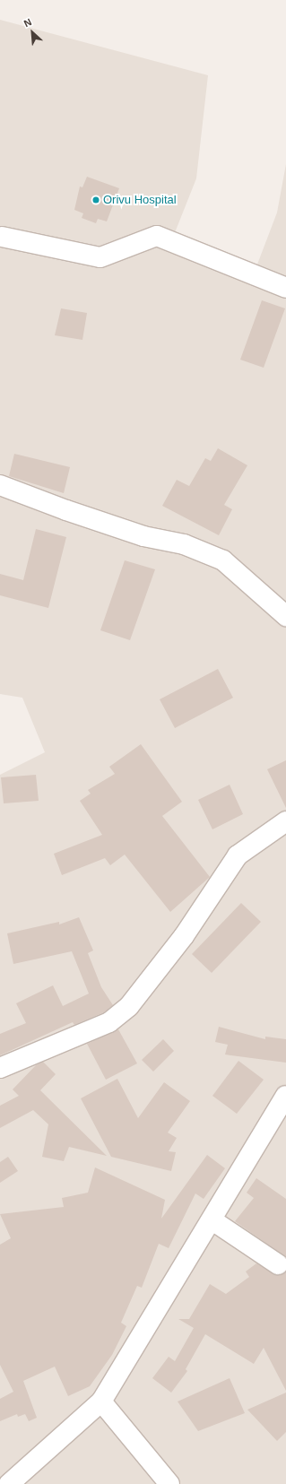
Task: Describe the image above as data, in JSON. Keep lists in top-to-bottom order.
{
  "places": ["Orivu Hospital"],
  "north": "top left"
}
